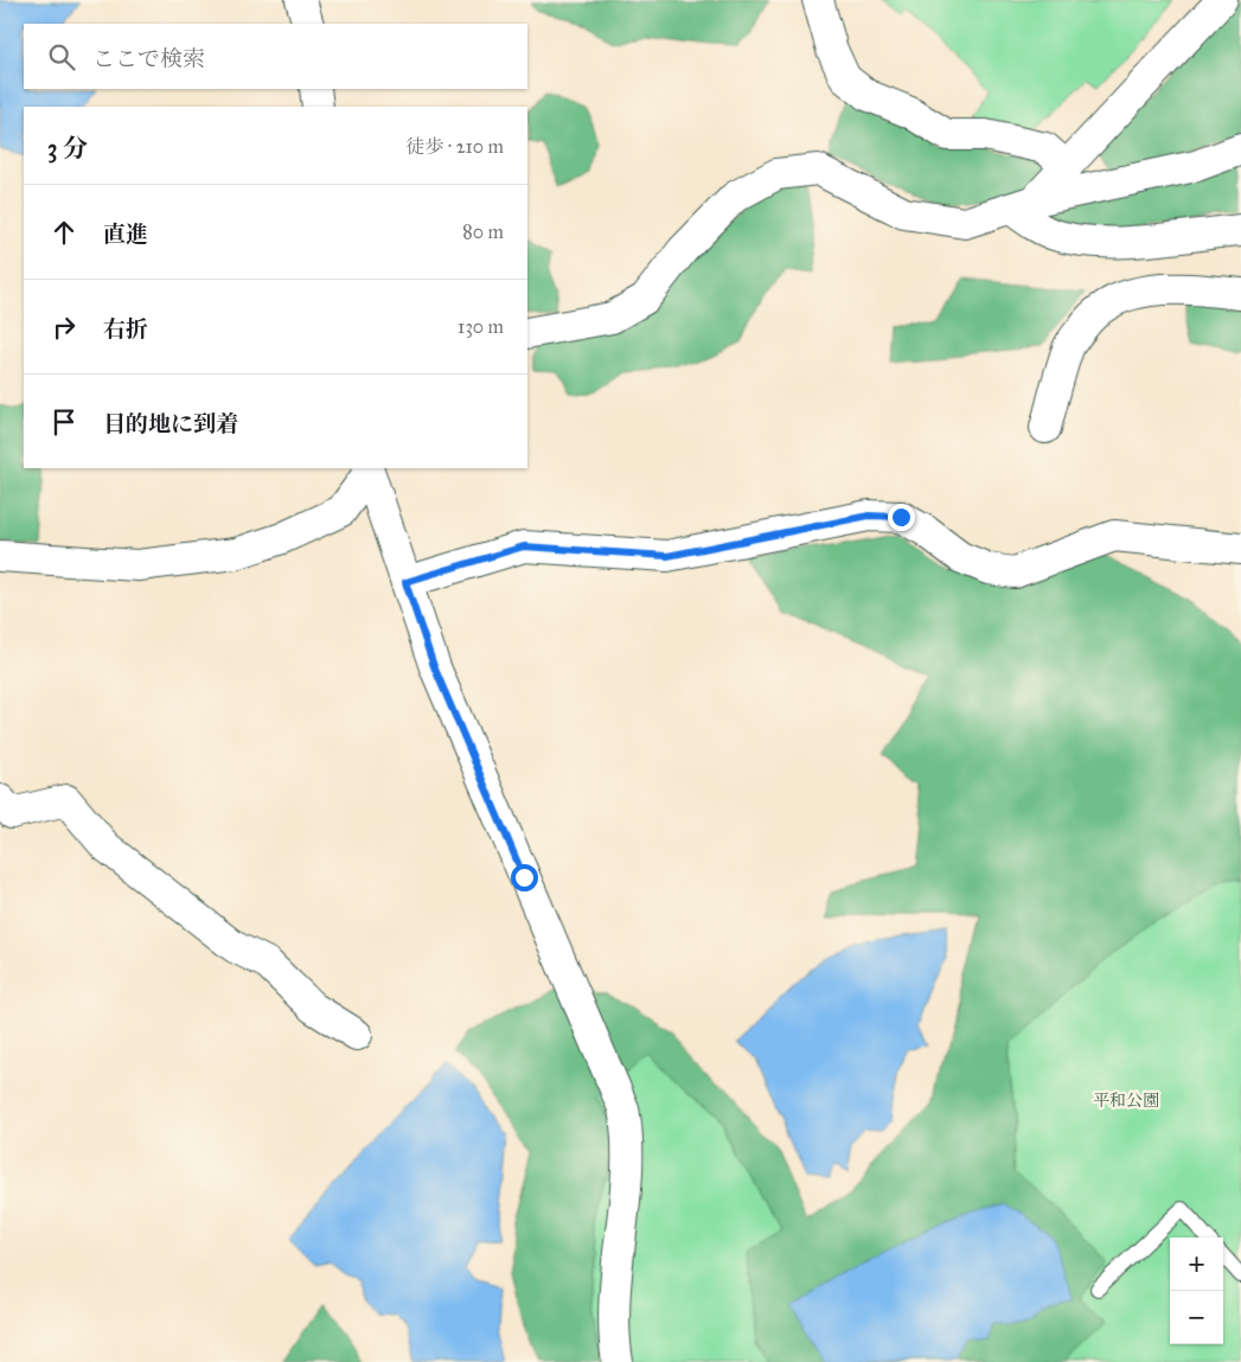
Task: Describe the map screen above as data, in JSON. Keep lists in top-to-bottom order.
{
  "parks": ["平和公園"],
  "page": {
    "search": "ここで検索",
    "heading": ["3 分", "徒歩 · 210 m"],
    "list": [
      ["直進", "80 m"],
      ["右折", "130 m"],
      "目的地に到着"
    ],
    "map_buttons": ["+", "−"]
  }
}
